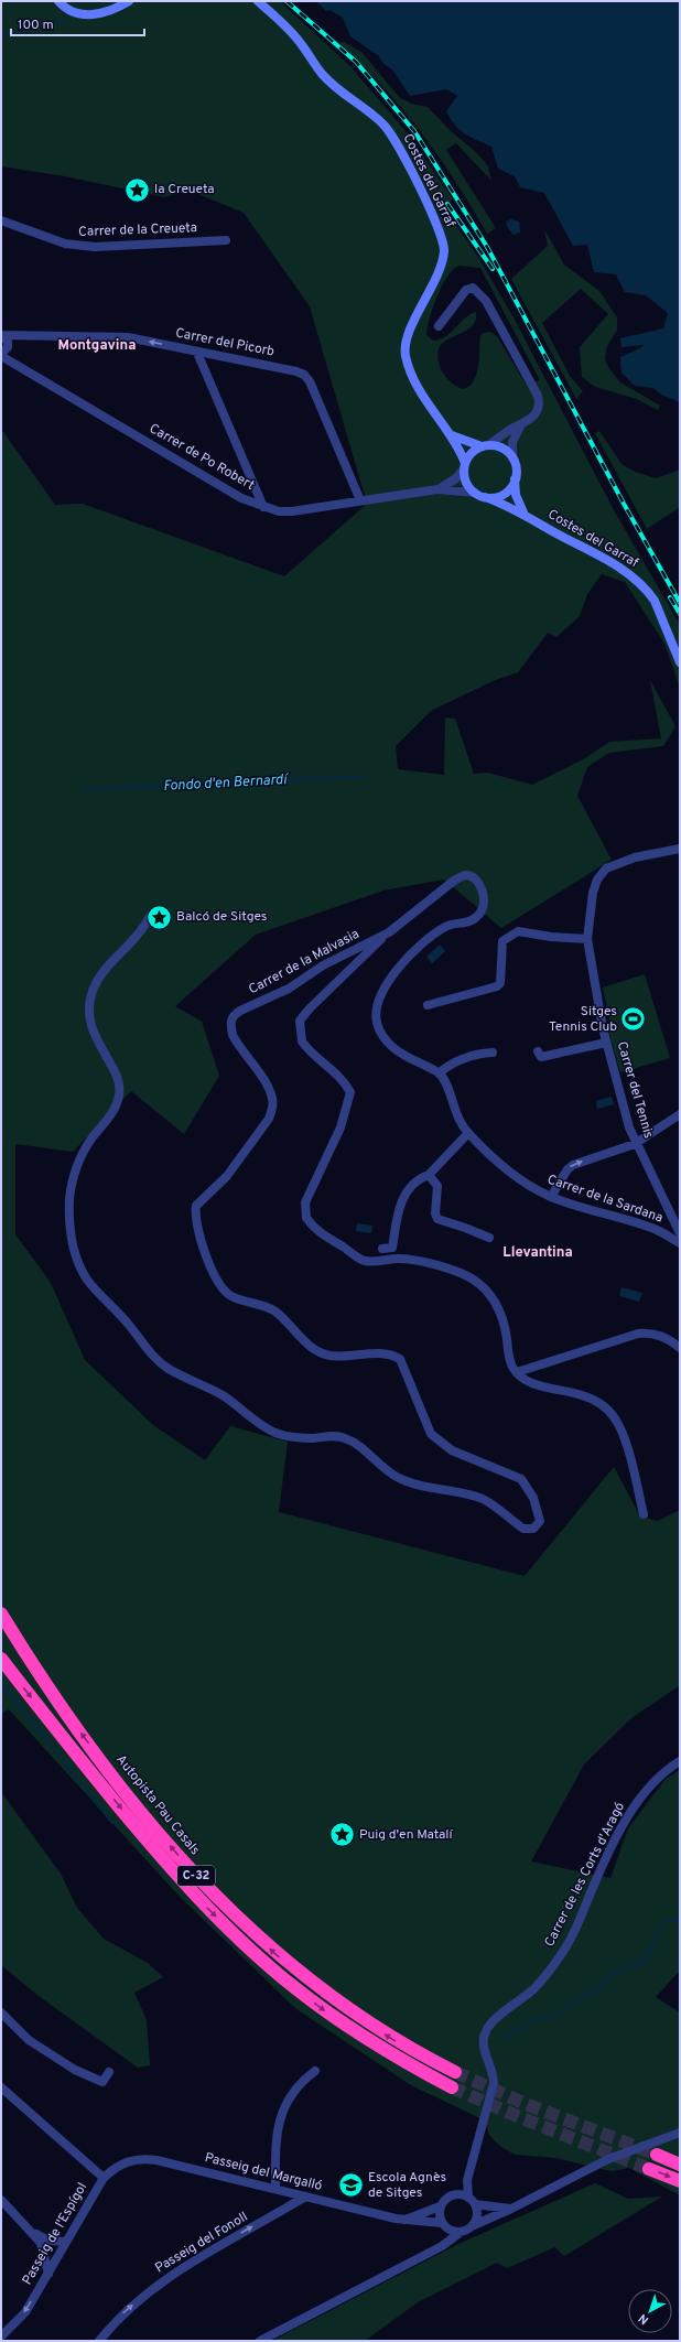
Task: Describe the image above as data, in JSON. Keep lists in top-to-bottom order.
{
  "streets": {
    "highway": ["Autopista Pau Casals", "C-32"],
    "main road": ["Costes del Garraf"],
    "street": [
      "Carrer de la Creueta",
      "Carrer del Picorb",
      "Carrer de Po Robert",
      "Carrer de la Malvasia",
      "Carrer del Tennis",
      "Carrer de la Sardana",
      "Carrer de les Corts d'Aragó",
      "Passeig del Margalló",
      "Passeig de l'Espígol",
      "Passeig del Fonoll"
    ]
  },
  "crossings": [
    ["Costes del Garraf", "Carrer de Po Robert"],
    ["Carrer del Picorb", "Carrer de Po Robert"],
    ["Carrer de la Malvasia", "Carrer de la Sardana"],
    ["Passeig del Margalló", "Passeig de l'Espígol"],
    ["Passeig del Margalló", "Passeig del Fonoll"]
  ],
  "one_way": ["Carrer del Picorb", "Passeig del Fonoll"],
  "districts": ["Montgavina", "Llevantina"],
  "water": ["Fondo d'en Bernardí"],
  "places": {
    "place": ["la Creueta", "Balcó de Sitges", "Puig d'en Matalí"],
    "sports": ["Sitges Tennis Club"],
    "school or university": ["Escola Agnès de Sitges"]
  },
  "scale_bar": "100 m",
  "north": "bottom left"
}
